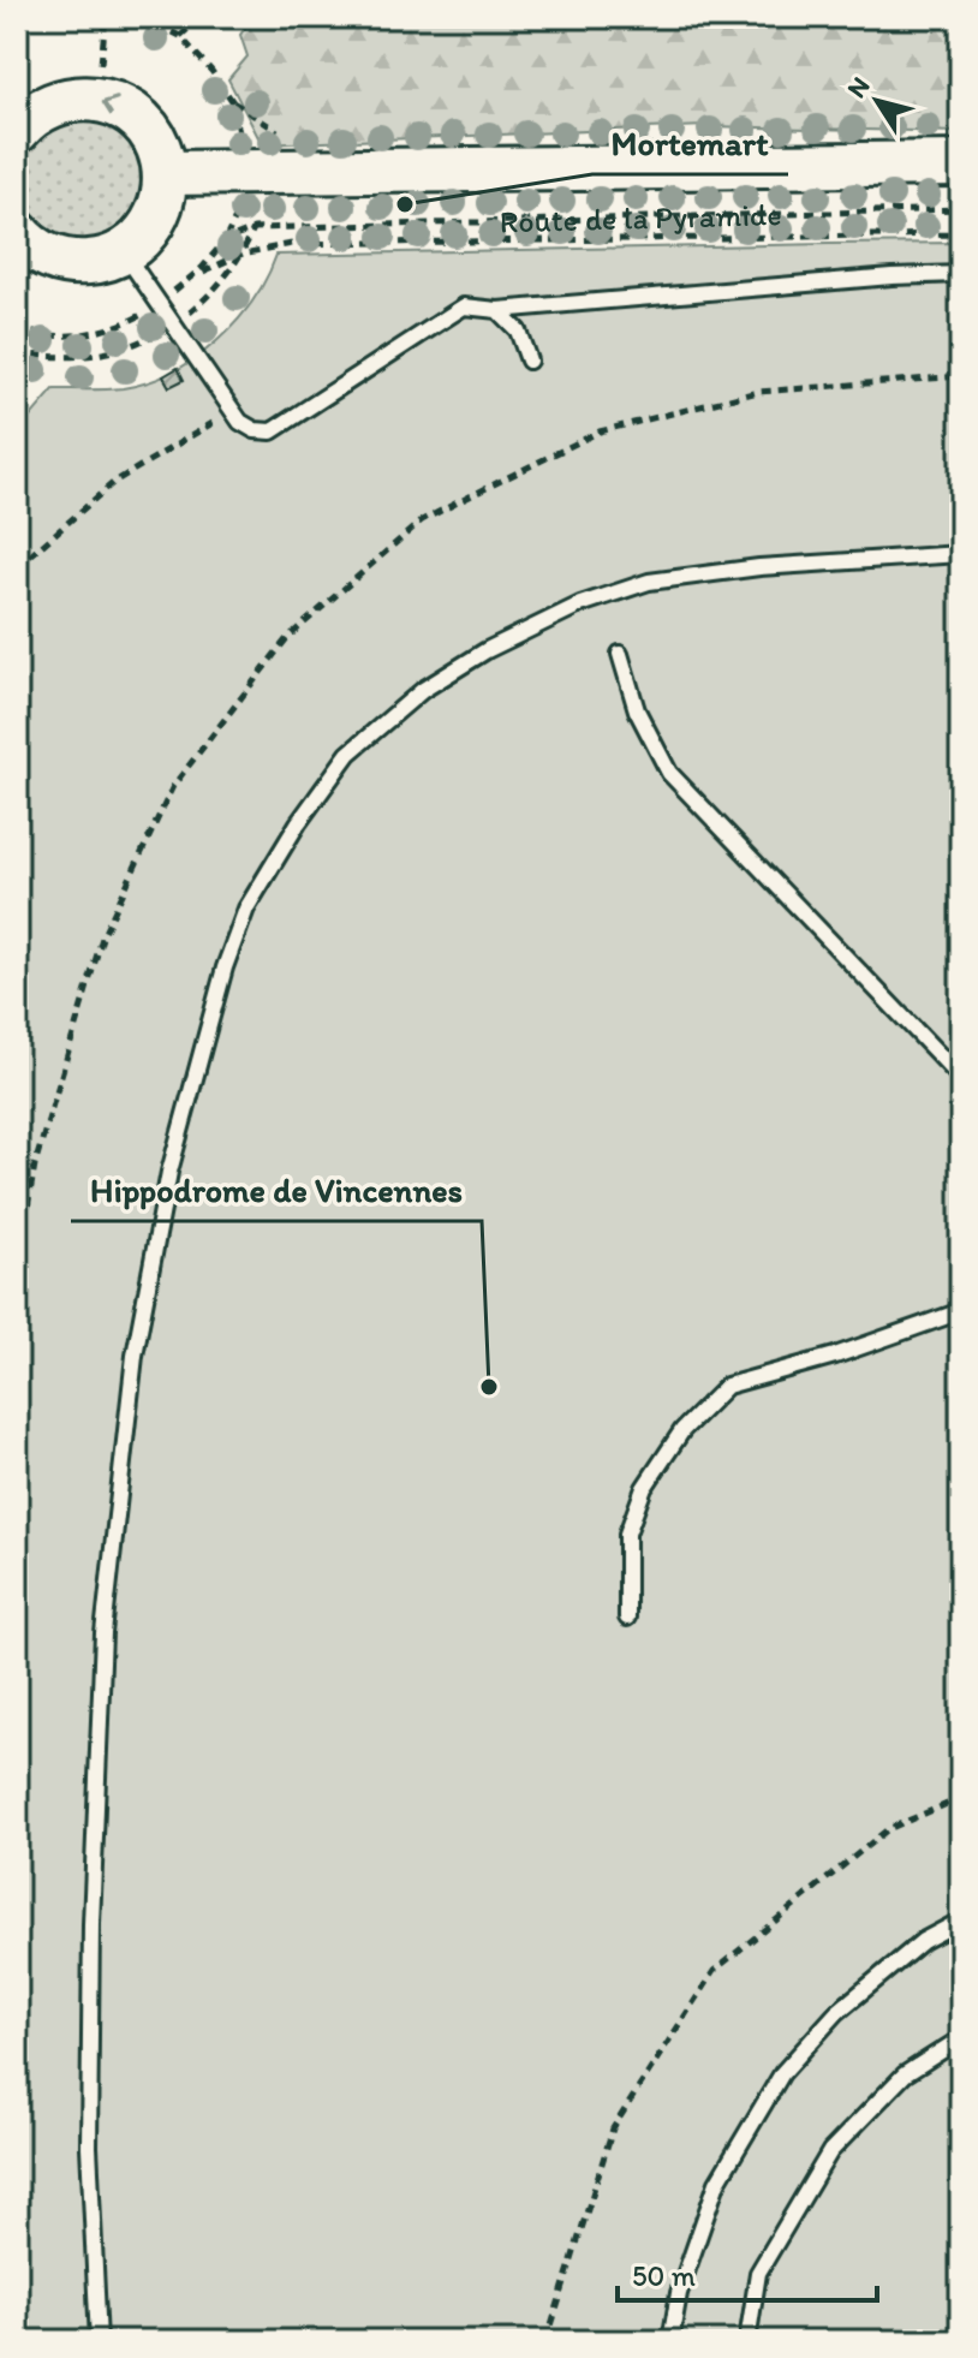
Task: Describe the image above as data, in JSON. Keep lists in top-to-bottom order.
{
  "streets": {
    "street": ["Route de la Pyramide"]
  },
  "places": ["Mortemart", "Hippodrome de Vincennes"],
  "scale_bar": "50 m",
  "north": "top left"
}
